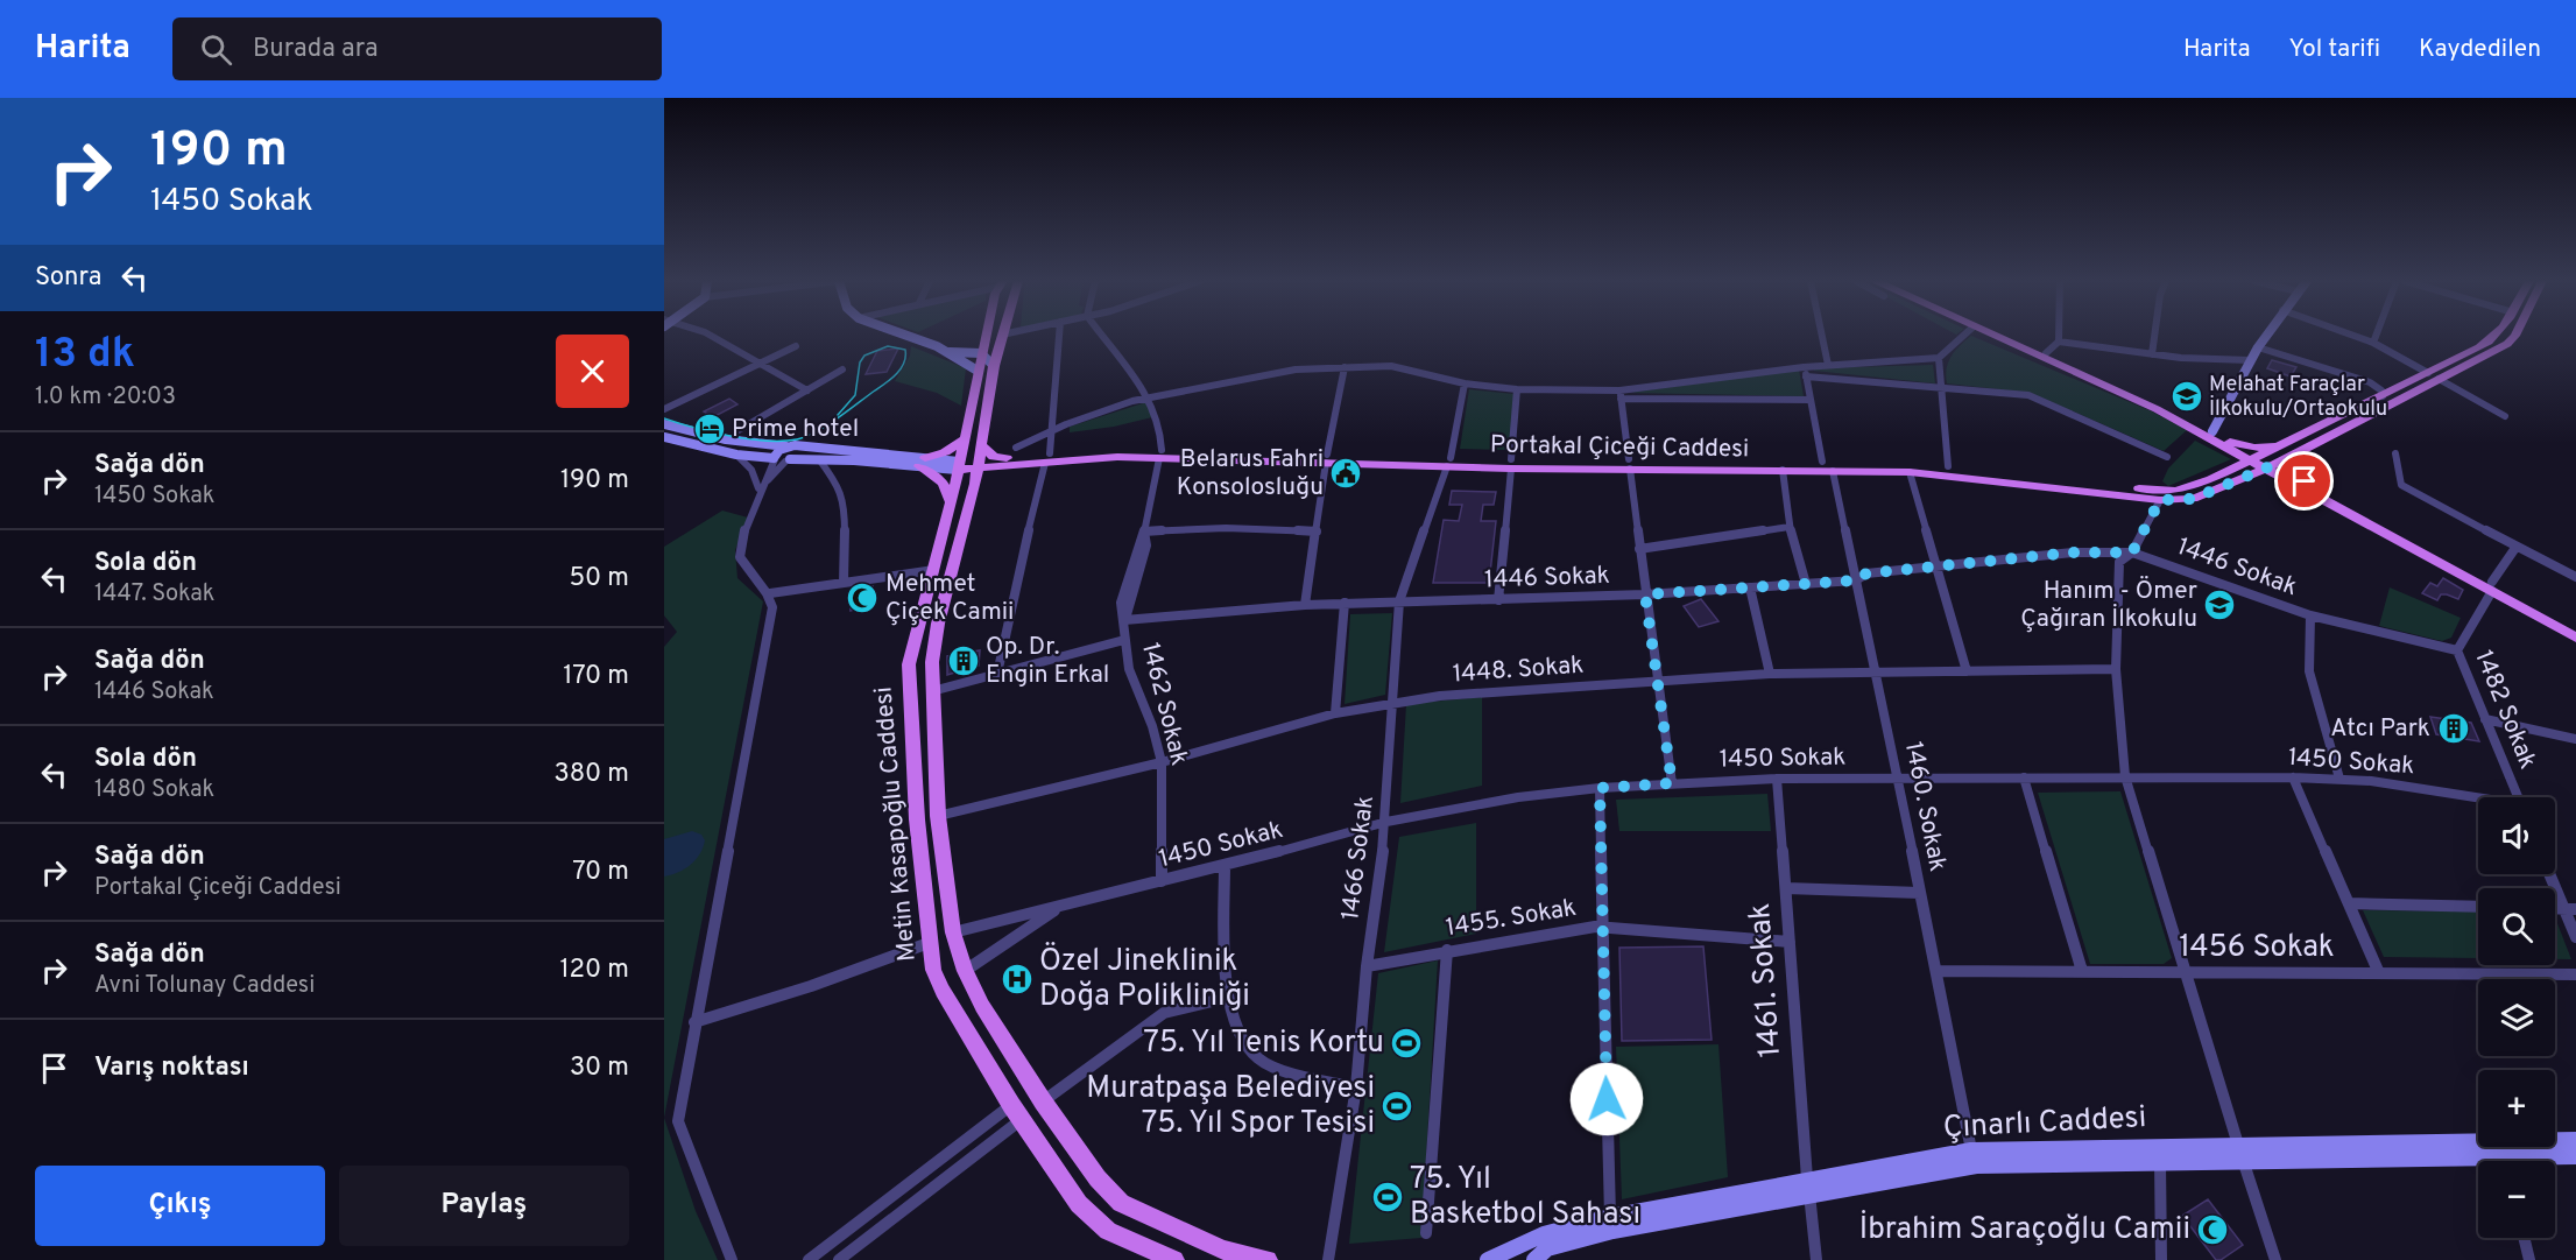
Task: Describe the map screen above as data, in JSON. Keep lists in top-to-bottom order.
{
  "streets": {
    "main road": ["Portakal Çiceği Caddesi", "Metin Kasapoğlu Caddesi", "Çınarlı Caddesi"],
    "street": [
      "1446 Sokak",
      "1448. Sokak",
      "1462 Sokak",
      "1482 Sokak",
      "1450 Sokak",
      "1460. Sokak",
      "1466 Sokak",
      "1455. Sokak",
      "1456 Sokak",
      "1461. Sokak"
    ]
  },
  "crossings": [
    ["Portakal Çiceği Caddesi", "1462 Sokak"],
    ["Portakal Çiceği Caddesi", "1460. Sokak"],
    ["Portakal Çiceği Caddesi", "Metin Kasapoğlu Caddesi"],
    ["Portakal Çiceği Caddesi", "1466 Sokak"],
    ["1446 Sokak", "1462 Sokak"],
    ["1446 Sokak", "1482 Sokak"],
    ["1446 Sokak", "1460. Sokak"],
    ["1446 Sokak", "1466 Sokak"],
    ["1448. Sokak", "1462 Sokak"],
    ["1448. Sokak", "1460. Sokak"],
    ["1448. Sokak", "Metin Kasapoğlu Caddesi"],
    ["1448. Sokak", "1466 Sokak"],
    ["1462 Sokak", "1450 Sokak"],
    ["1450 Sokak", "1460. Sokak"],
    ["1450 Sokak", "Metin Kasapoğlu Caddesi"],
    ["1450 Sokak", "1466 Sokak"],
    ["1450 Sokak", "1461. Sokak"],
    ["1460. Sokak", "1456 Sokak"],
    ["1460. Sokak", "Çınarlı Caddesi"],
    ["1466 Sokak", "1455. Sokak"],
    ["1455. Sokak", "1461. Sokak"],
    ["1461. Sokak", "Çınarlı Caddesi"]
  ],
  "places": {
    "school or university": ["Melahat Faraçlar İlkokulu/Ortaokulu", "Hanım - Ömer Çağıran İlkokulu"],
    "hotel": ["Prime hotel"],
    "public building": ["Belarus Fahri Konsolosluğu"],
    "mosque": ["Mehmet Çiçek Camii", "İbrahim Saraçoğlu Camii"],
    "building": ["Op. Dr. Engin Erkal", "Atcı Park"],
    "hospital": ["Özel Jineklinik Doğa Polikliniği"],
    "sports": ["75. Yıl Tenis Kortu", "Muratpaşa Belediyesi 75. Yıl Spor Tesisi", "75. Yıl Basketbol Sahası"]
  },
  "page": {
    "header": "Harita",
    "search": "Burada ara",
    "nav": ["Harita", "Yol tarifi", "Kaydedilen"],
    "turn": ["190 m", "1450 Sokak"],
    "then": "Sonra",
    "heading": ["13 dk", "1.0 km · 20:03"],
    "list": [
      {
        "name": "Sağa dön",
        "note": "1450 Sokak",
        "value": "190 m"
      },
      {
        "name": "Sola dön",
        "note": "1447. Sokak",
        "value": "50 m"
      },
      {
        "name": "Sağa dön",
        "note": "1446 Sokak",
        "value": "170 m"
      },
      {
        "name": "Sola dön",
        "note": "1480 Sokak",
        "value": "380 m"
      },
      {
        "name": "Sağa dön",
        "note": "Portakal Çiceği Caddesi",
        "value": "70 m"
      },
      {
        "name": "Sağa dön",
        "note": "Avni Tolunay Caddesi",
        "value": "120 m"
      },
      {
        "name": "Varış noktası",
        "value": "30 m"
      }
    ],
    "map_buttons": ["+", "−"],
    "buttons": ["Çıkış", "Paylaş"]
  }
}
